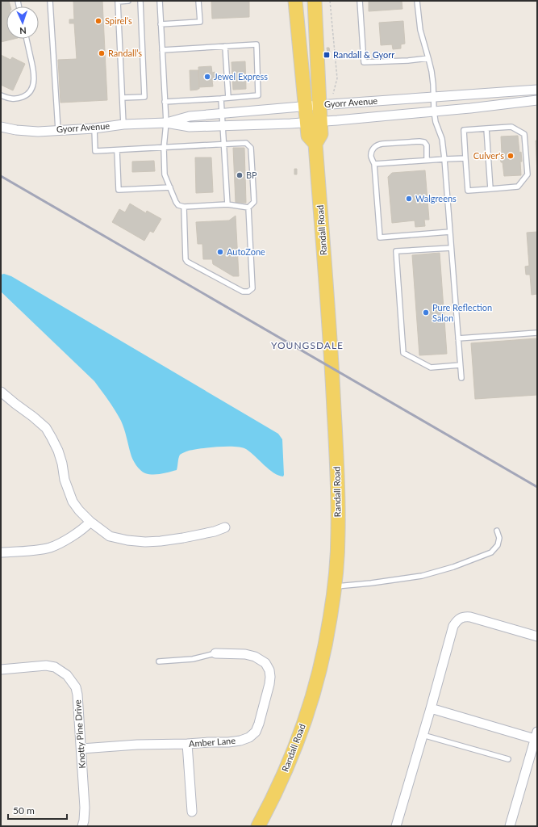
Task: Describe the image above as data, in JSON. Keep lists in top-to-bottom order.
{
  "streets": {
    "main road": ["Randall Road"],
    "street": ["Gyorr Avenue", "Knotty Pine Drive", "Amber Lane"]
  },
  "crossings": [
    ["Gyorr Avenue", "Randall Road"],
    ["Knotty Pine Drive", "Amber Lane"]
  ],
  "districts": ["YOUNGSDALE"],
  "places": {
    "other": [
      "Spirel’s",
      "Randall’s",
      "Jewel Express",
      "Culver's",
      "BP",
      "Walgreens",
      "AutoZone",
      "Pure Reflection Salon"
    ],
    "transit": ["Randall & Gyorr"]
  },
  "scale_bar": "50 m",
  "north": "bottom"
}
